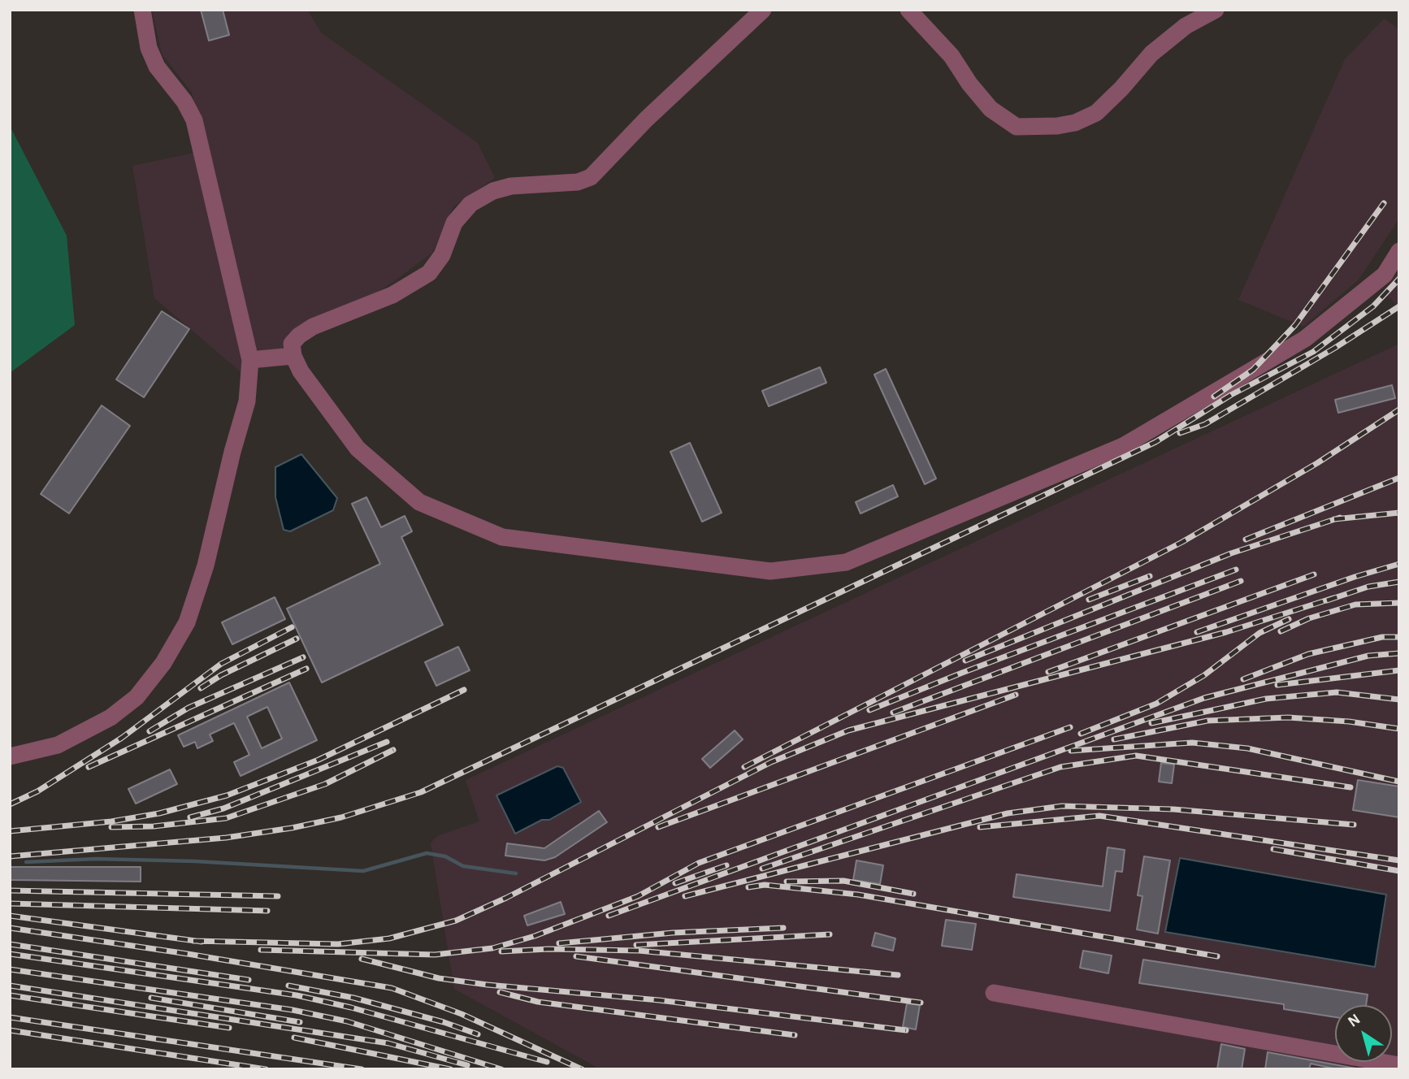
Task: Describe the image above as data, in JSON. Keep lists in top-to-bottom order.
{
  "north": "top left"
}
